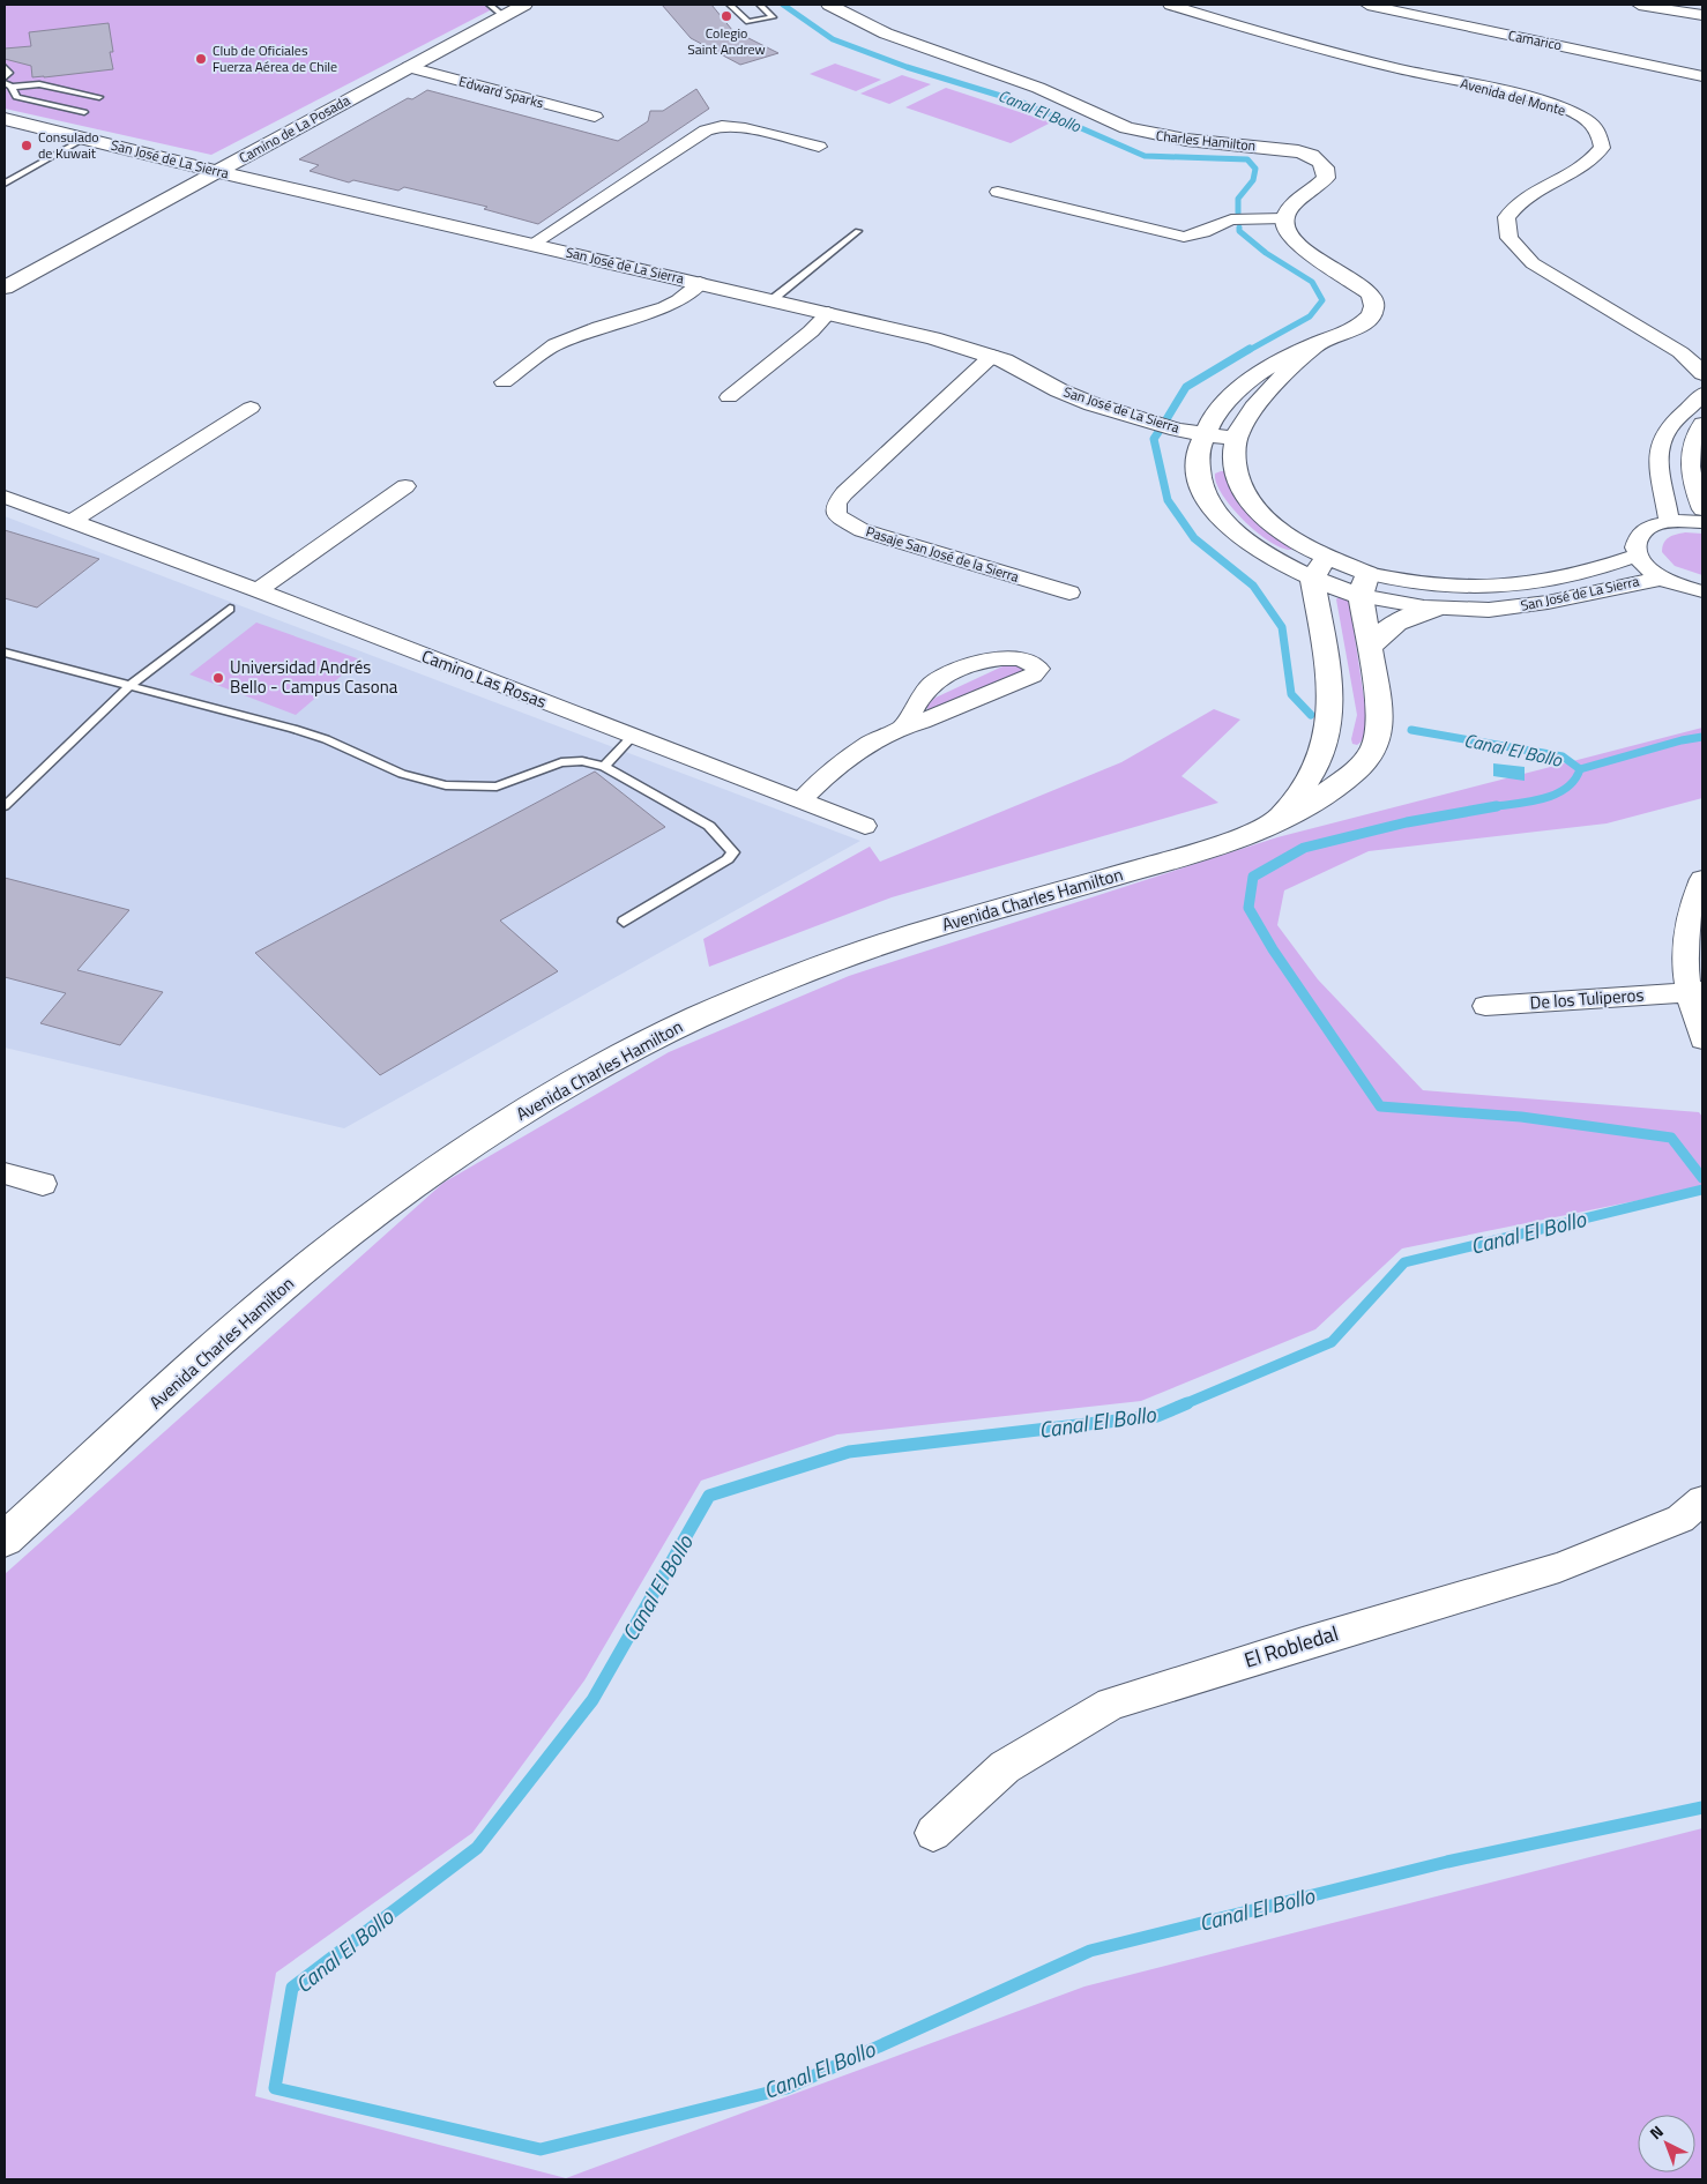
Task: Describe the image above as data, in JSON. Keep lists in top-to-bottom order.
{
  "streets": {
    "street": [
      "Camarico",
      "Edward Sparks",
      "Avenida del Monte",
      "Camino de La Posada",
      "Charles Hamilton",
      "San José de La Sierra",
      "Pasaje San José de la Sierra",
      "Camino Las Rosas",
      "Avenida Charles Hamilton",
      "De los Tuliperos",
      "El Robledal"
    ]
  },
  "crossings": [
    ["Edward Sparks", "Camino de La Posada"],
    ["Camino de La Posada", "San José de La Sierra"],
    ["San José de La Sierra", "Pasaje San José de la Sierra"],
    ["San José de La Sierra", "Avenida Charles Hamilton"]
  ],
  "water": ["Canal El Bollo"],
  "places": [
    "Colegio Saint Andrew",
    "Club de Oficiales Fuerza Aérea de Chile",
    "Consulado de Kuwait",
    "Universidad Andrés Bello - Campus Casona"
  ],
  "north": "top left"
}
